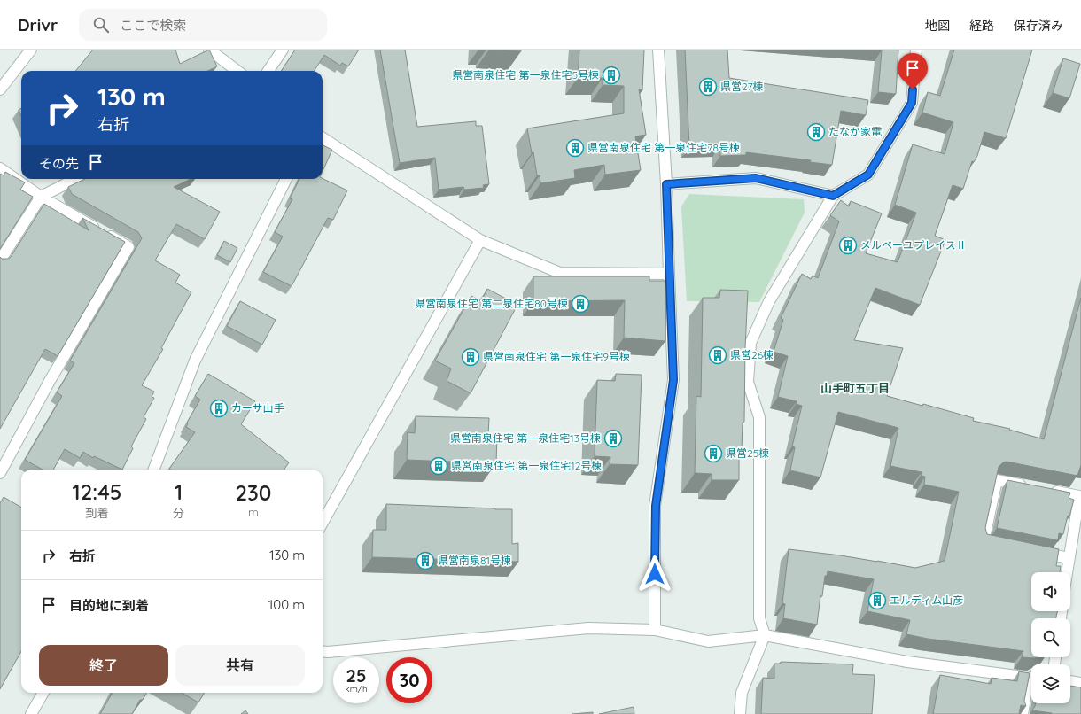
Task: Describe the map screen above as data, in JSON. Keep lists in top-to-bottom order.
{
  "districts": ["山手町五丁目"],
  "places": {
    "building": [
      "県営南泉住宅 第一泉住宅5号棟",
      "県営27棟",
      "たなか家電",
      "県営南泉住宅 第一泉住宅78号棟",
      "メルベーユプレイスⅡ",
      "県営南泉住宅 第二泉住宅80号棟",
      "県営26棟",
      "県営南泉住宅 第一泉住宅9号棟",
      "カーサ山手",
      "県営南泉住宅 第一泉住宅13号棟",
      "県営25棟",
      "県営南泉住宅 第一泉住宅12号棟",
      "県営南泉81号棟",
      "エルディム山彦"
    ]
  },
  "page": {
    "header": "Drivr",
    "search": "ここで検索",
    "nav": ["地図", "経路", "保存済み"],
    "turn": ["130 m", "右折"],
    "then": "その先",
    "eta": [
      "12:45",
      "到着",
      "1",
      "分",
      "230",
      "m"
    ],
    "list": [
      {
        "name": "右折",
        "value": "130 m"
      },
      {
        "name": "目的地に到着",
        "value": "100 m"
      }
    ],
    "buttons": ["終了", "共有"],
    "speed": "25 km/h",
    "limit": "30"
  }
}
